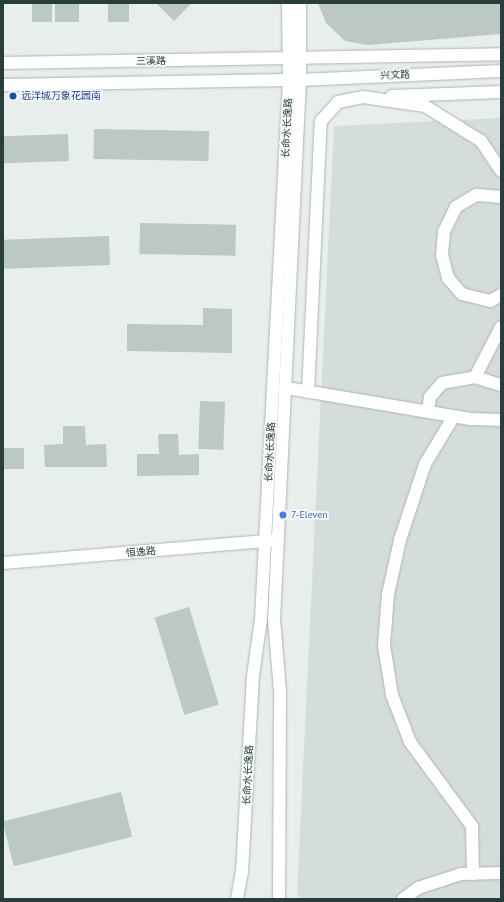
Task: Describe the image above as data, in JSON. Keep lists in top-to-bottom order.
{
  "streets": {
    "street": [
      "三溪路",
      "兴文路",
      "长命水长逸路",
      "恒逸路"
    ]
  },
  "crossings": [
    ["三溪路", "兴文路"],
    ["三溪路", "长命水长逸路"],
    ["兴文路", "长命水长逸路"],
    ["长命水长逸路", "恒逸路"]
  ],
  "places": ["远洋城万象花园南", "7-Eleven"]
}
